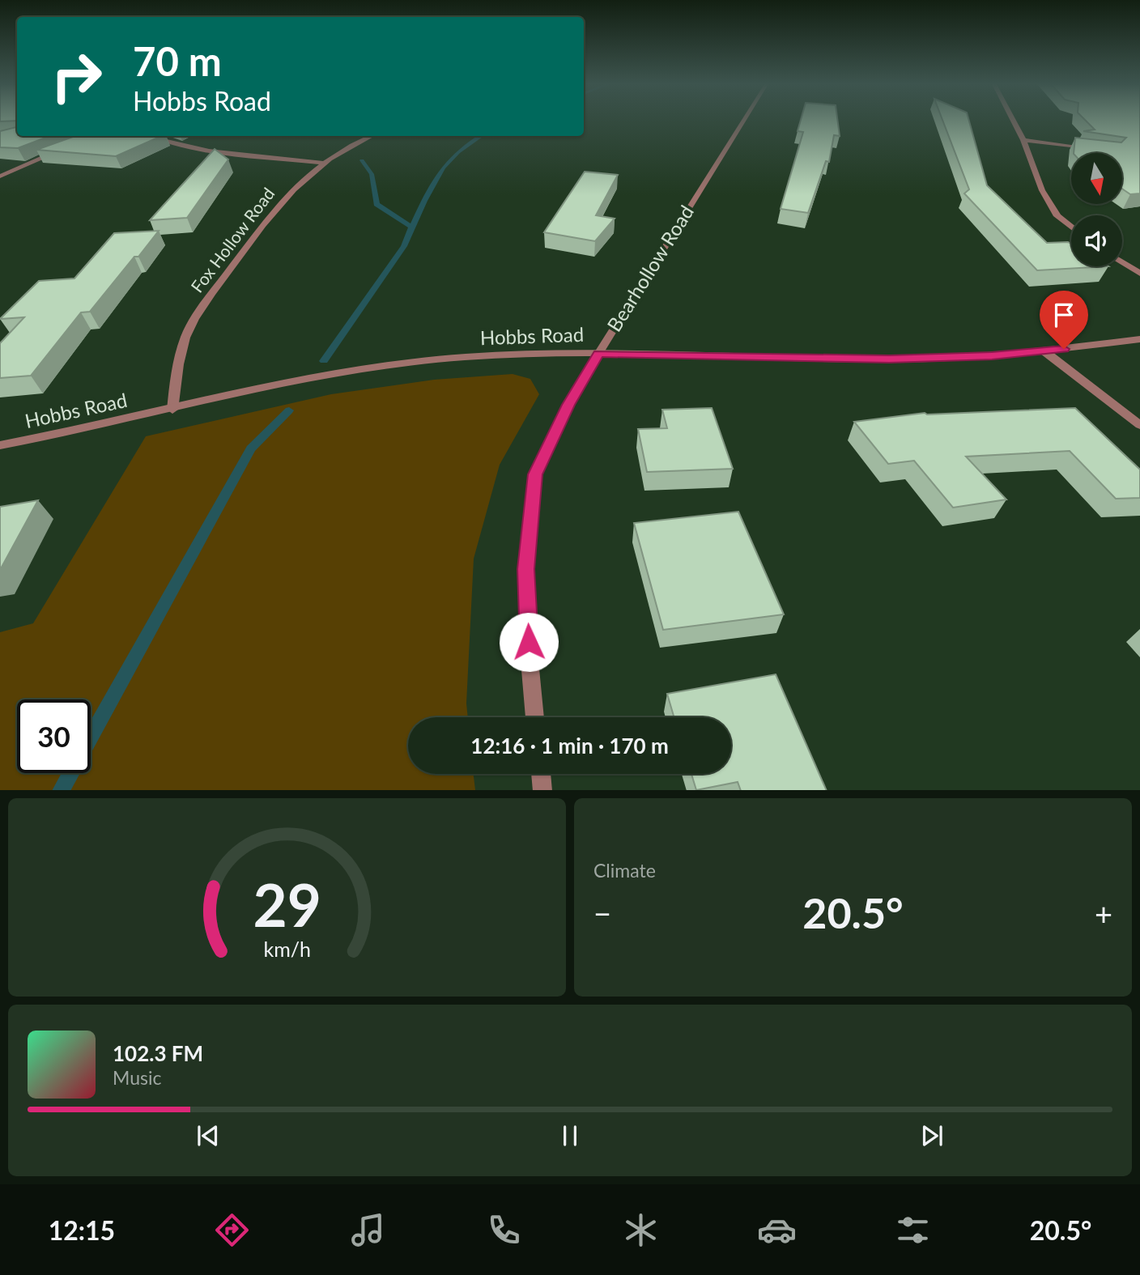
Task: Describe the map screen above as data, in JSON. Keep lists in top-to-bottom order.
{
  "streets": {
    "street": ["Fox Hollow Road", "Bearhollow Road", "Hobbs Road"]
  },
  "crossings": [
    ["Fox Hollow Road", "Hobbs Road"],
    ["Bearhollow Road", "Hobbs Road"]
  ],
  "north": "bottom",
  "page": {
    "turn": ["70 m", "Hobbs Road"],
    "limit": "30",
    "trip": "12:16 · 1 min · 170 m",
    "tile": "Climate",
    "heat": ["−", "20.5°", "+"],
    "song": ["102.3 FM", "Music"],
    "tabs": ["12:15", "20.5°"],
    "gauge": ["29", "km/h"]
  }
}
